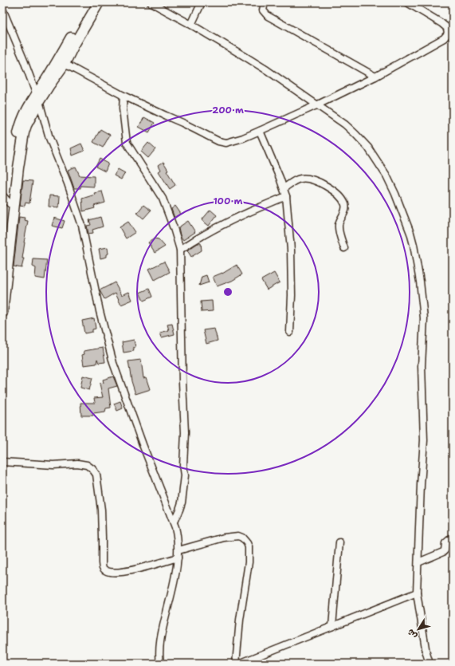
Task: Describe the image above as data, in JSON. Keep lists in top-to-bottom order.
{
  "north": "bottom left",
  "rings": ["200 m", "100 m"]
}
